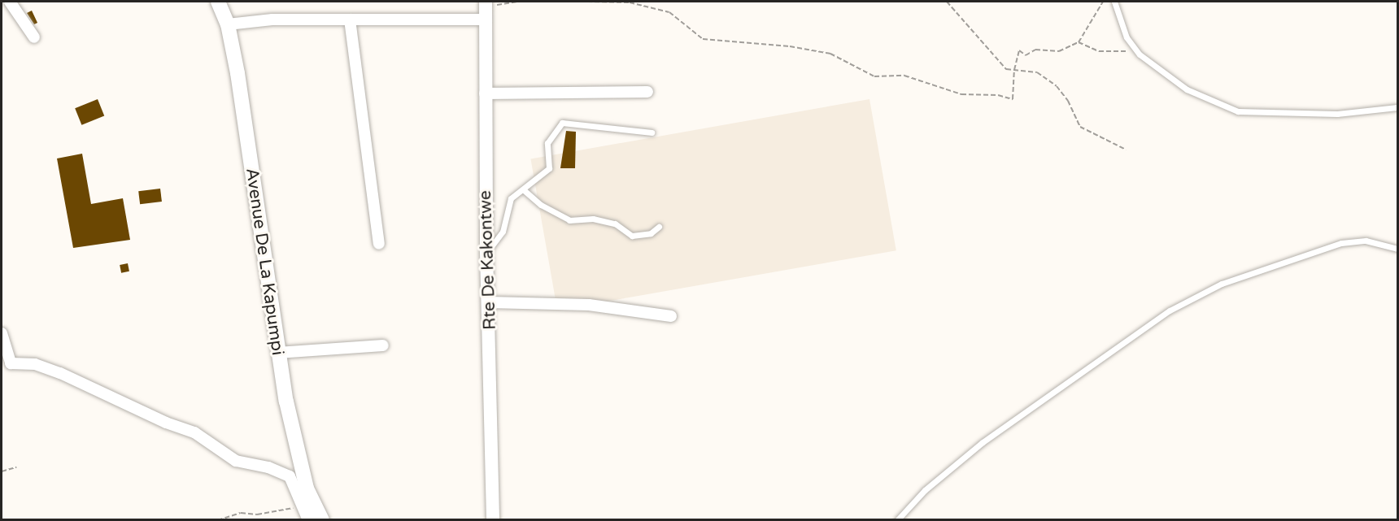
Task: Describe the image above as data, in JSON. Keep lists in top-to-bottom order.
{
  "streets": {
    "main road": ["Avenue De La Kapumpi"],
    "street": ["Rte De Kakontwe"]
  }
}
